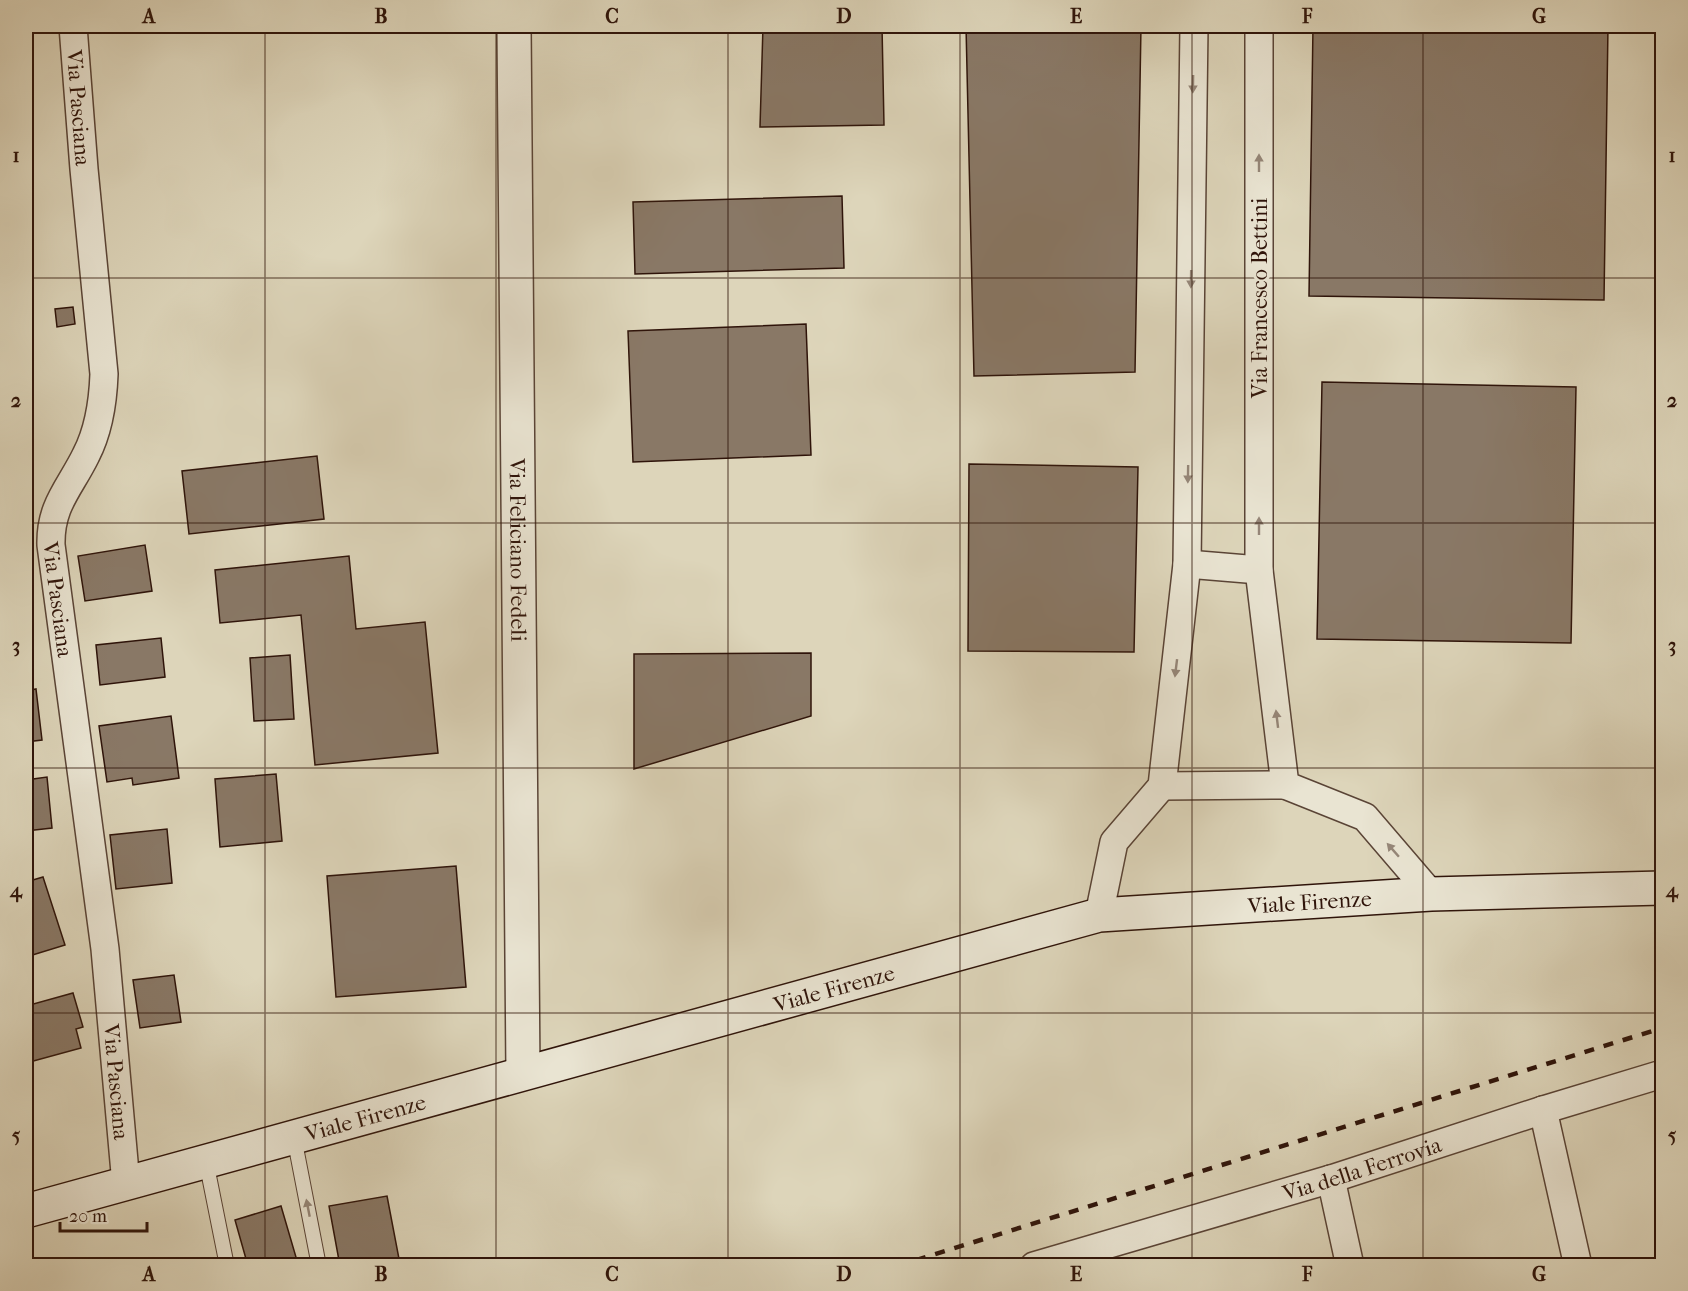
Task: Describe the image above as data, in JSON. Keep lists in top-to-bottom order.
{
  "streets": {
    "main road": ["Via Feliciano Fedeli", "Viale Firenze"],
    "street": ["Via Pasciana", "Via Francesco Bettini", "Via della Ferrovia"]
  },
  "crossings": [
    ["Via Pasciana", "Viale Firenze"],
    ["Via Feliciano Fedeli", "Viale Firenze"]
  ],
  "scale_bar": "20 m",
  "grid": {
    "columns": [
      "A",
      "B",
      "C",
      "D",
      "E",
      "F",
      "G"
    ],
    "rows": [
      "1",
      "2",
      "3",
      "4",
      "5"
    ]
  }
}
